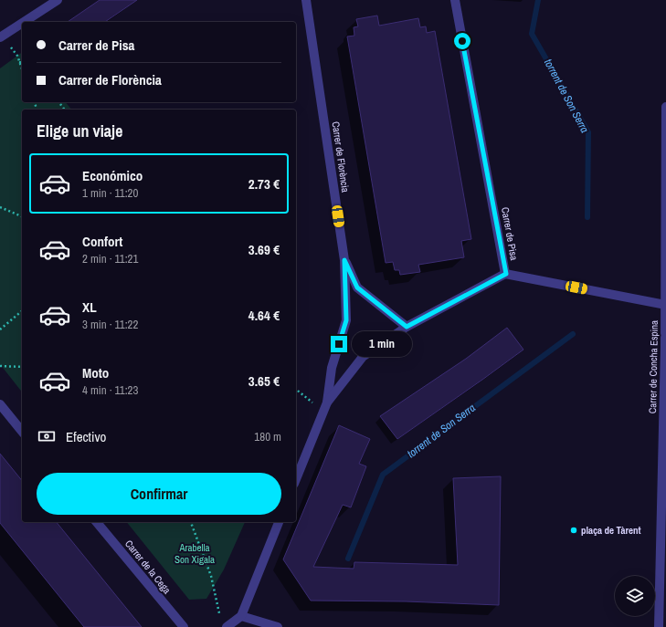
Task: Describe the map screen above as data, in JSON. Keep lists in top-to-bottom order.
{
  "streets": {
    "street": [
      "Carrer de Florència",
      "Carrer de Pisa",
      "Carrer de Concha Espina",
      "Carrer de la Cega"
    ]
  },
  "crossings": [
    ["Carrer de Florència", "Carrer de Pisa"]
  ],
  "water": ["torrent de Son Serra"],
  "parks": ["Arabella Son Xigala"],
  "places": ["plaça de Tàrent"],
  "page": {
    "banner": ["Carrer de Pisa", "Carrer de Florència"],
    "heading": "Elige un viaje",
    "list": [
      {
        "name": "Económico",
        "note": "1 min · 11:20",
        "value": "2.73 €"
      },
      {
        "name": "Confort",
        "note": "2 min · 11:21",
        "value": "3.69 €"
      },
      {
        "name": "XL",
        "note": "3 min · 11:22",
        "value": "4.64 €"
      },
      {
        "name": "Moto",
        "note": "4 min · 11:23",
        "value": "3.65 €"
      }
    ],
    "bubble": "1 min",
    "pay": ["Efectivo", "180 m"],
    "buttons": "Confirmar"
  }
}
